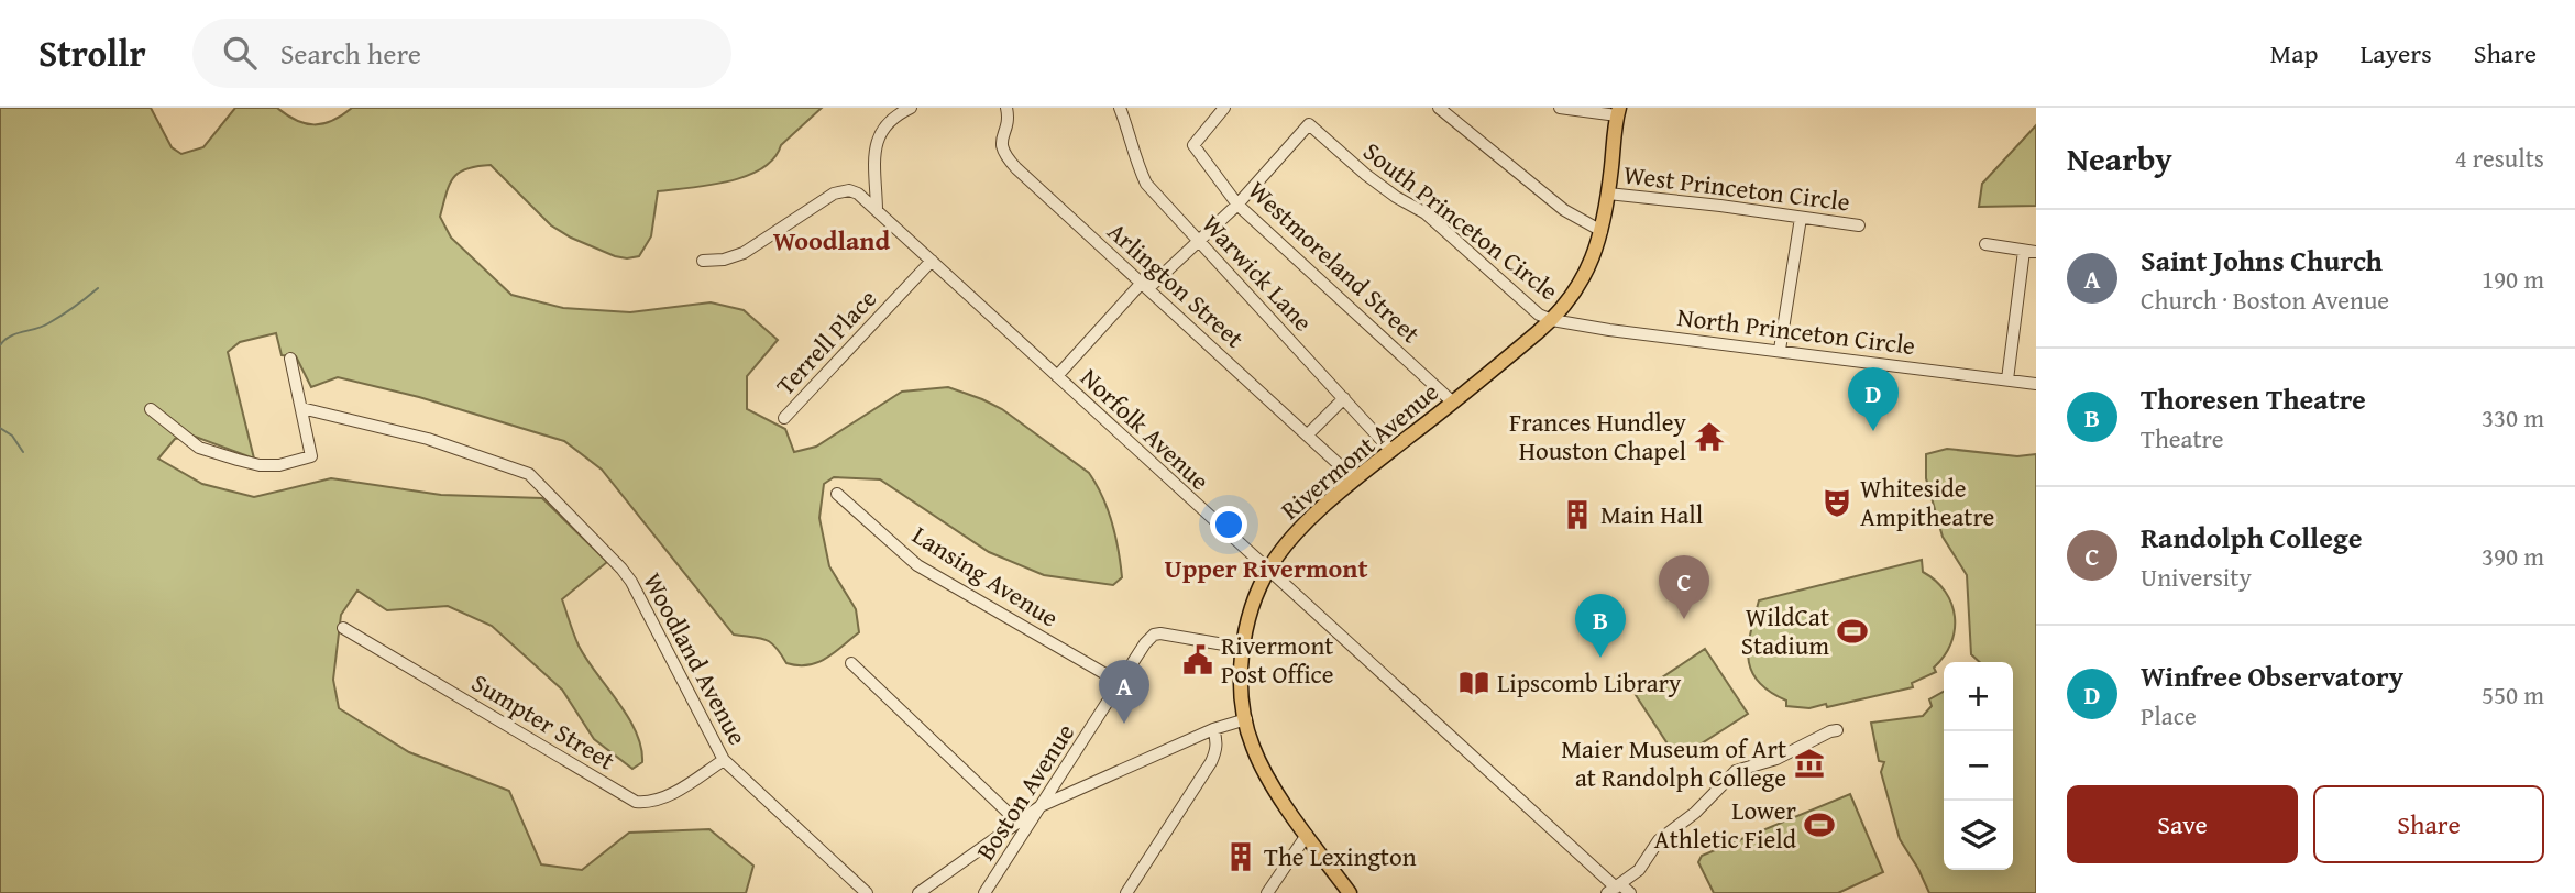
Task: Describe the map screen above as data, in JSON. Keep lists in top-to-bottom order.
{
  "streets": {
    "main road": ["Rivermont Avenue"],
    "street": [
      "West Princeton Circle",
      "South Princeton Circle",
      "Westmoreland Street",
      "Warwick Lane",
      "Arlington Street",
      "North Princeton Circle",
      "Terrell Place",
      "Norfolk Avenue",
      "Lansing Avenue",
      "Woodland Avenue",
      "Sumpter Street",
      "Boston Avenue"
    ]
  },
  "crossings": [
    ["West Princeton Circle", "Rivermont Avenue"],
    ["South Princeton Circle", "Westmoreland Street"],
    ["South Princeton Circle", "North Princeton Circle"],
    ["South Princeton Circle", "Rivermont Avenue"],
    ["Westmoreland Street", "Rivermont Avenue"],
    ["Warwick Lane", "Rivermont Avenue"],
    ["Arlington Street", "Rivermont Avenue"],
    ["North Princeton Circle", "Rivermont Avenue"],
    ["Terrell Place", "Norfolk Avenue"],
    ["Norfolk Avenue", "Rivermont Avenue"],
    ["Rivermont Avenue", "Boston Avenue"],
    ["Lansing Avenue", "Boston Avenue"],
    ["Woodland Avenue", "Sumpter Street"]
  ],
  "districts": ["Woodland", "Upper Rivermont"],
  "places": {
    "temple": ["Frances Hundley Houston Chapel"],
    "theatre": ["Whiteside Ampitheatre"],
    "building": ["Main Hall", "The Lexington"],
    "sports": ["WildCat Stadium", "Lower Athletic Field"],
    "public building": ["Rivermont Post Office"],
    "library": ["Lipscomb Library"],
    "museum": ["Maier Museum of Art at Randolph College"]
  },
  "page": {
    "header": "Strollr",
    "search": "Search here",
    "nav": ["Map", "Layers", "Share"],
    "heading": ["Nearby", "4 results"],
    "list": [
      {
        "mark": "A",
        "name": "Saint Johns Church",
        "note": "Church · Boston Avenue",
        "value": "190 m"
      },
      {
        "mark": "B",
        "name": "Thoresen Theatre",
        "note": "Theatre",
        "value": "330 m"
      },
      {
        "mark": "C",
        "name": "Randolph College",
        "note": "University",
        "value": "390 m"
      },
      {
        "mark": "D",
        "name": "Winfree Observatory",
        "note": "Place",
        "value": "550 m"
      }
    ],
    "pins": [
      "D",
      "C",
      "B",
      "A"
    ],
    "map_buttons": ["+", "−"],
    "buttons": ["Save", "Share"]
  }
}
